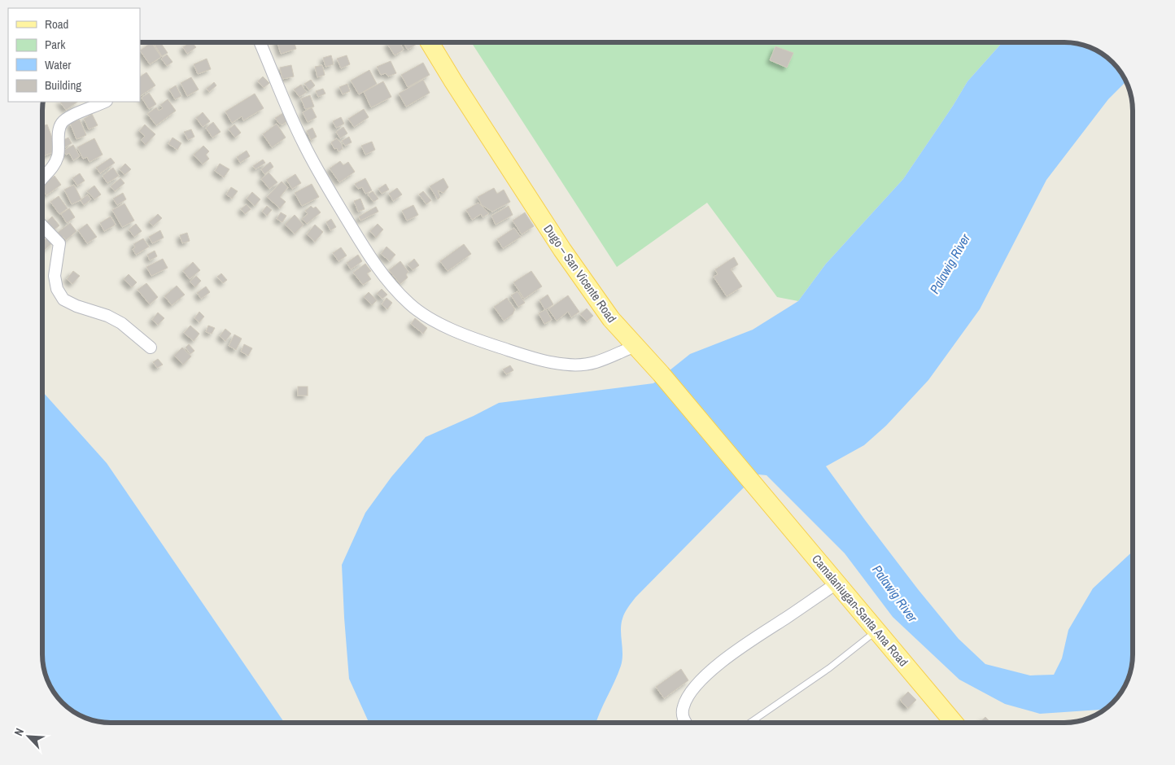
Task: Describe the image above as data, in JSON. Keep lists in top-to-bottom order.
{
  "streets": {
    "main road": ["Dugo – San Vicente Road", "Camalaniugan-Santa Ana Road"]
  },
  "crossings": [
    ["Dugo – San Vicente Road", "Camalaniugan-Santa Ana Road"]
  ],
  "water": ["Palawig River"],
  "legend": [
    "Road",
    "Park",
    "Water",
    "Building"
  ],
  "north": "top left"
}
